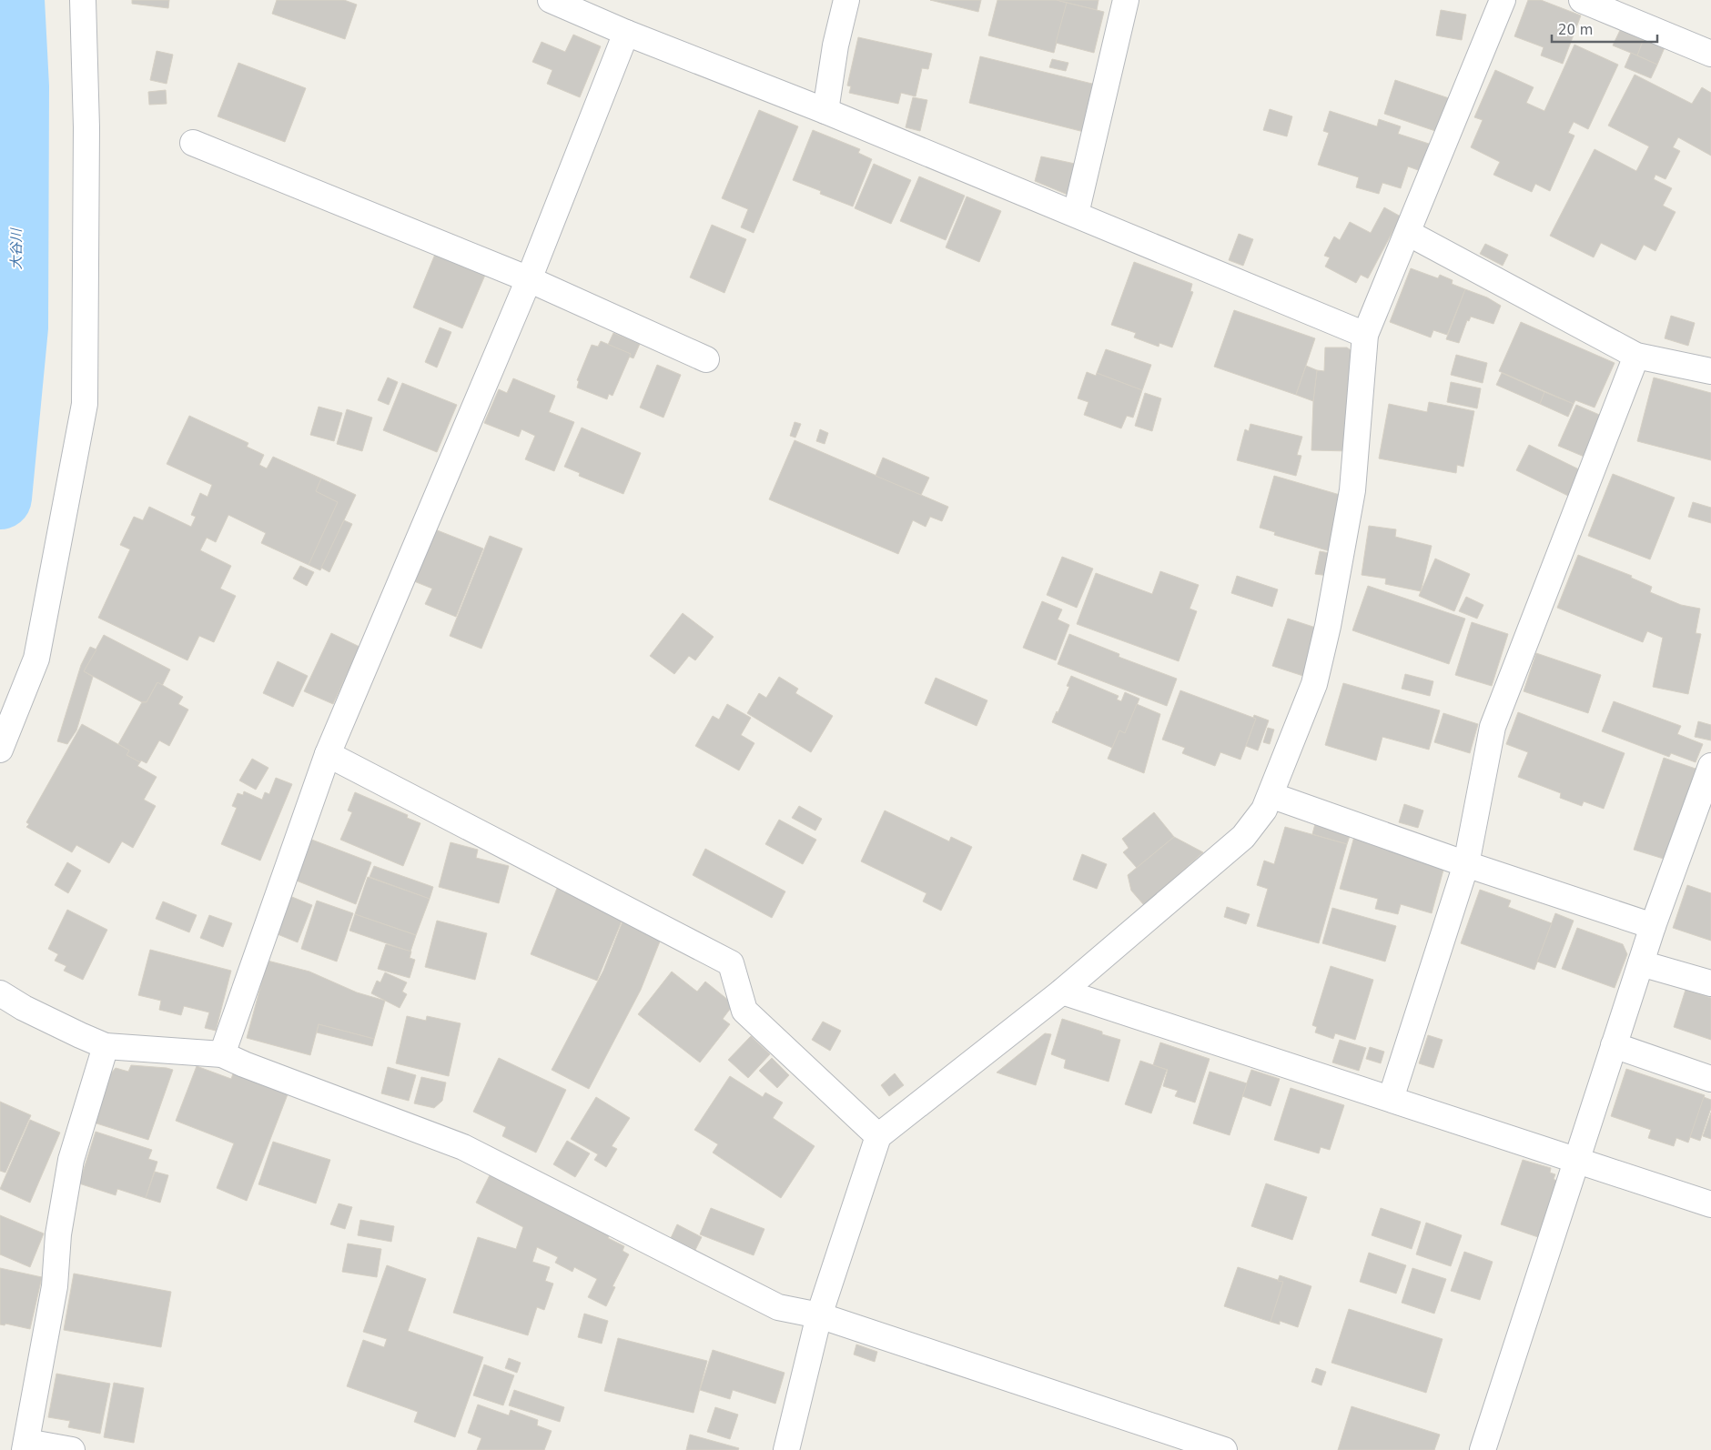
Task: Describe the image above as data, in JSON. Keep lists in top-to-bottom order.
{
  "water": ["大谷川"],
  "scale_bar": "20 m"
}
